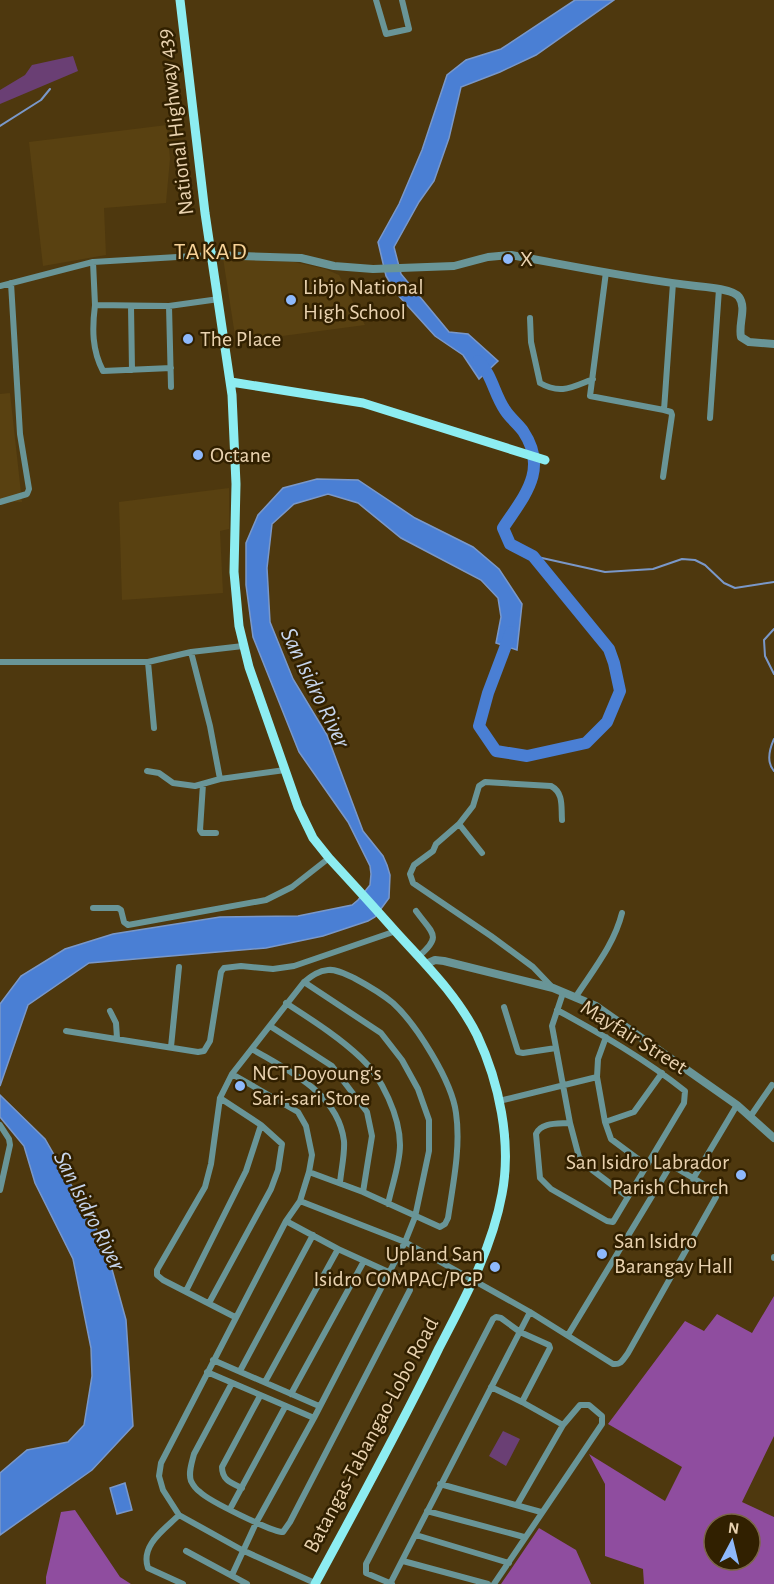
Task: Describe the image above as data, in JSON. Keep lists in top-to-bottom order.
{
  "streets": {
    "main road": ["National Highway 439", "Batangas-Tabangao-Lobo Road"],
    "street": ["Mayfair Street"]
  },
  "crossings": [
    ["National Highway 439", "Batangas-Tabangao-Lobo Road"]
  ],
  "districts": ["TAKAD"],
  "water": ["San Isidro River"],
  "places": [
    "X",
    "Libjo National High School",
    "The Place",
    "Octane",
    "NCT Doyoung's Sari-sari Store",
    "San Isidro Labrador Parish Church",
    "San Isidro Barangay Hall",
    "Upland San Isidro COMPAC/PCP"
  ],
  "north": "top"
}
